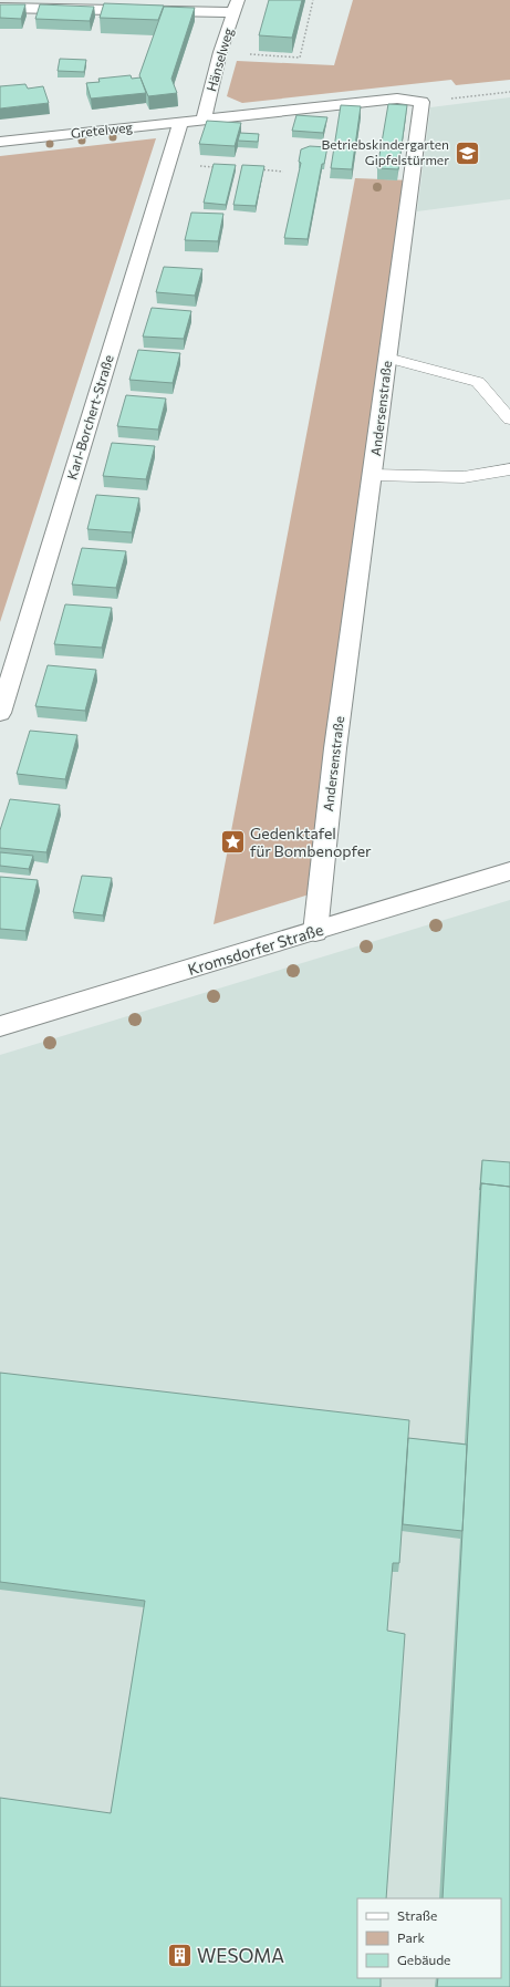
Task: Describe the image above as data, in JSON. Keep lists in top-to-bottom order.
{
  "streets": {
    "street": [
      "Hänselweg",
      "Gretelweg",
      "Andersenstraße",
      "Karl-Borchert-Straße",
      "Kromsdorfer Straße"
    ]
  },
  "crossings": [
    ["Hänselweg", "Gretelweg"],
    ["Gretelweg", "Karl-Borchert-Straße"],
    ["Andersenstraße", "Kromsdorfer Straße"]
  ],
  "places": {
    "school or university": ["Betriebskindergarten Gipfelstürmer"],
    "place": ["Gedenktafel für Bombenopfer"],
    "building": ["WESOMA"]
  },
  "legend": ["Straße", "Park", "Gebäude"]
}
